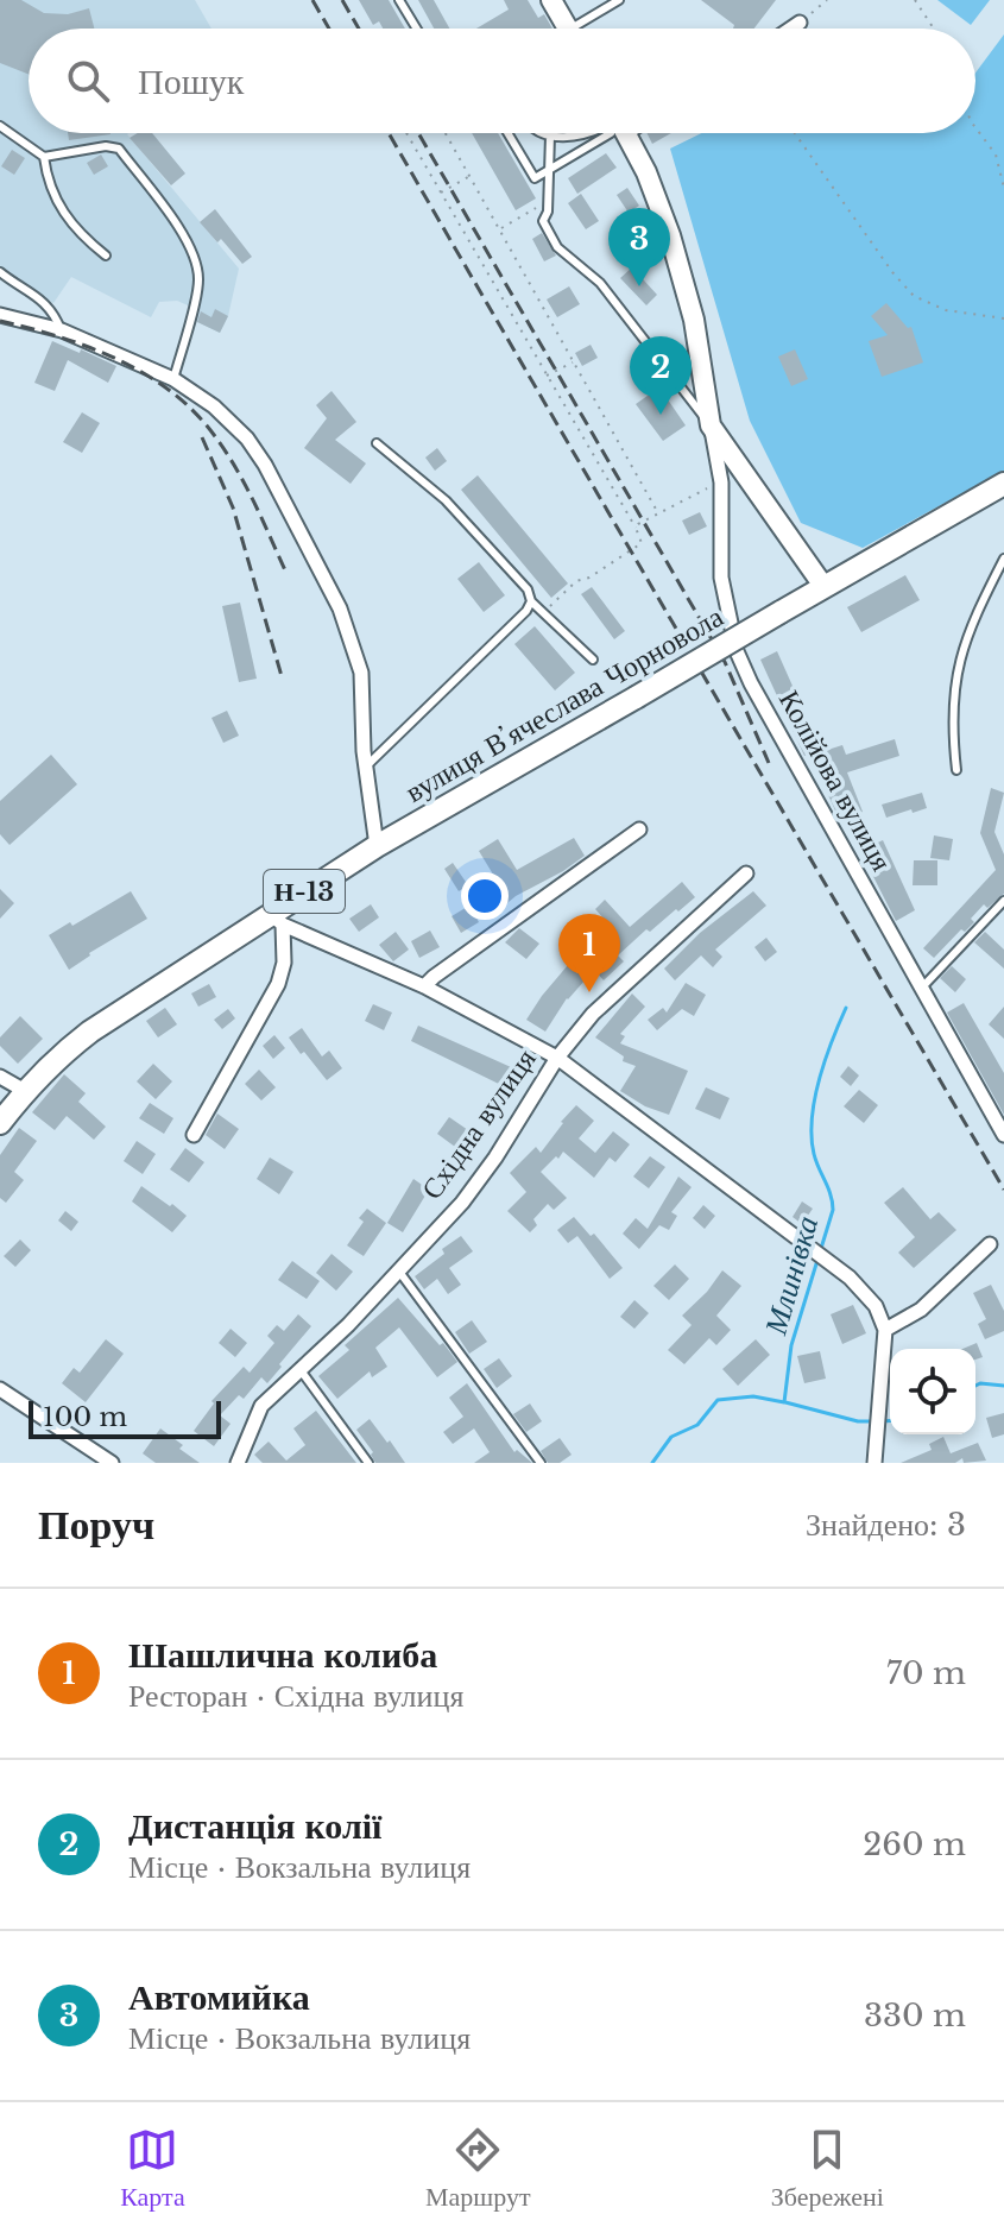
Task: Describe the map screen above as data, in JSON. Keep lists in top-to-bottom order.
{
  "streets": {
    "main road": ["вулиця Вʼячеслава Чорновола", "Н-13"],
    "street": ["Колійова вулиця", "Східна вулиця"]
  },
  "crossings": [
    ["вулиця Вʼячеслава Чорновола", "Н-13"]
  ],
  "water": ["Млинівка"],
  "scale_bar": "100 m",
  "page": {
    "search": "Пошук",
    "pins": ["3", "2", "1"],
    "scale": "100 m",
    "heading": ["Поруч", "Знайдено: 3"],
    "list": [
      {
        "mark": "1",
        "name": "Шашлична колиба",
        "note": "Ресторан · Східна вулиця",
        "value": "70 m"
      },
      {
        "mark": "2",
        "name": "Дистанція колії",
        "note": "Місце · Вокзальна вулиця",
        "value": "260 m"
      },
      {
        "mark": "3",
        "name": "Автомийка",
        "note": "Місце · Вокзальна вулиця",
        "value": "330 m"
      }
    ],
    "nav": ["Карта", "Маршрут", "Збережені"]
  }
}
